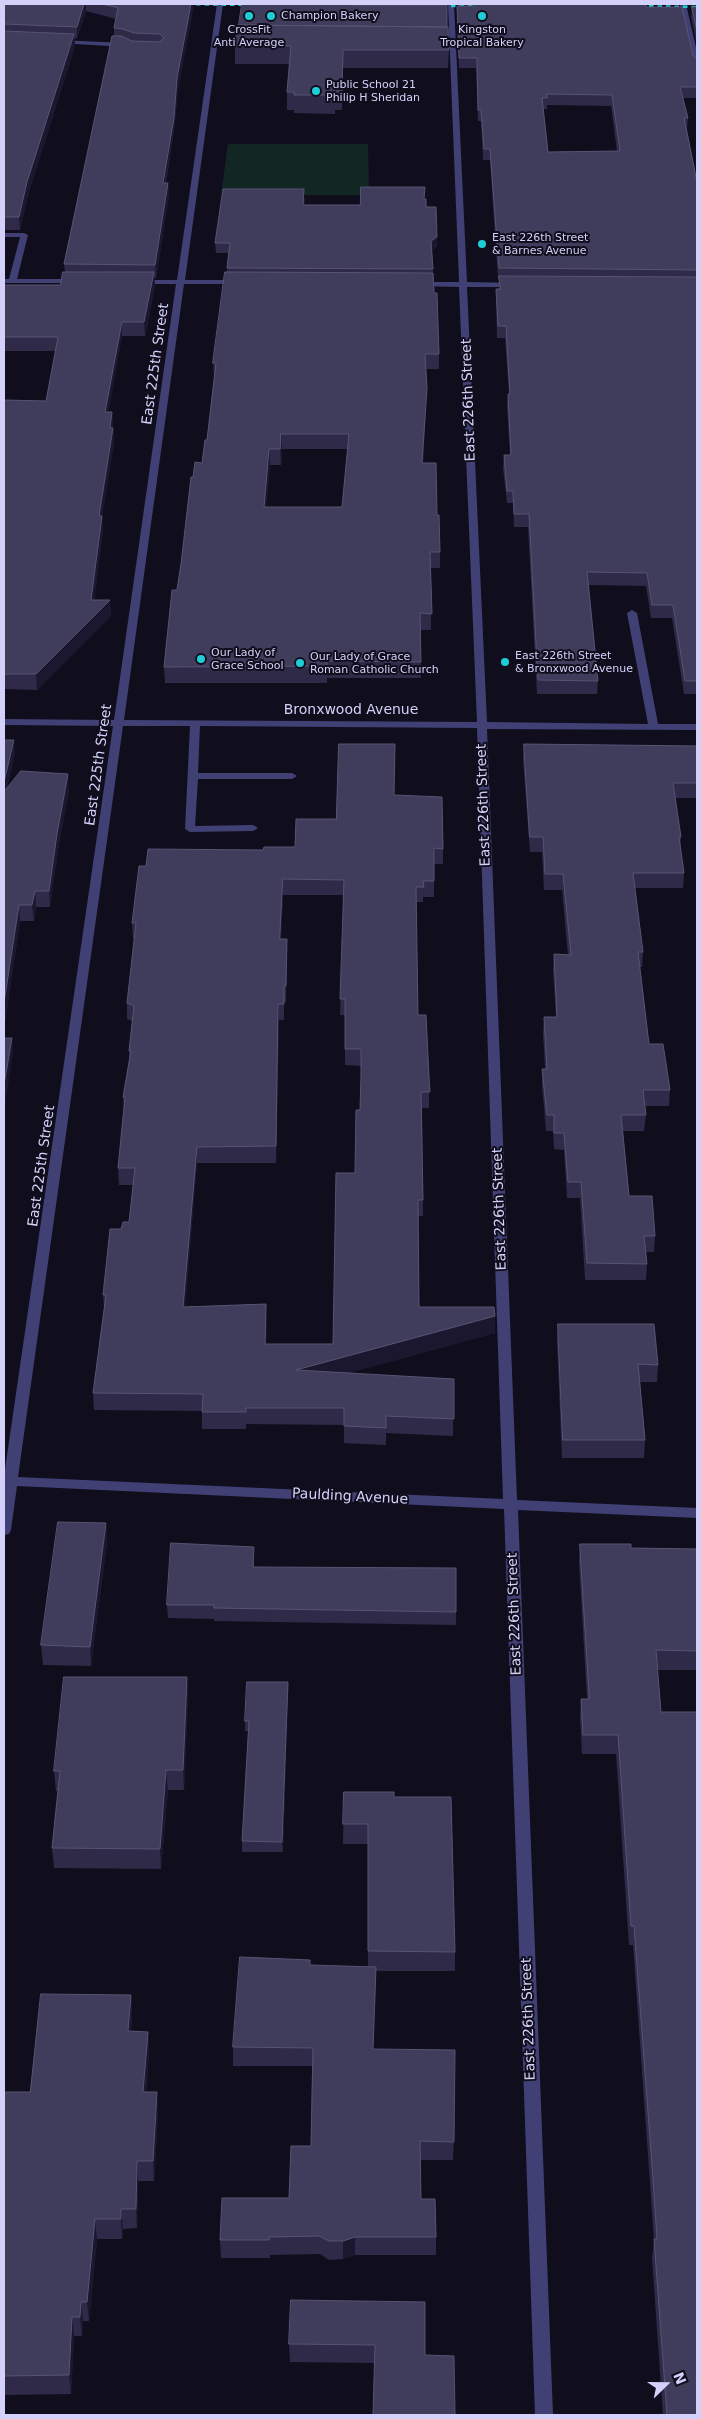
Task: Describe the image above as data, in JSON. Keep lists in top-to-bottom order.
{
  "streets": {
    "street": [
      "East 225th Street",
      "East 226th Street",
      "Bronxwood Avenue",
      "Paulding Avenue"
    ]
  },
  "crossings": [
    ["East 225th Street", "Bronxwood Avenue"],
    ["East 225th Street", "Paulding Avenue"],
    ["East 226th Street", "Bronxwood Avenue"],
    ["East 226th Street", "Paulding Avenue"]
  ],
  "places": [
    "CrossFit Anti Average",
    "Champion Bakery",
    "Kingston Tropical Bakery",
    "Public School 21 Philip H Sheridan",
    "East 226th Street & Barnes Avenue",
    "Our Lady of Grace School",
    "East 226th Street & Bronxwood Avenue",
    "Our Lady of Grace Roman Catholic Church"
  ],
  "north": "right"
}
